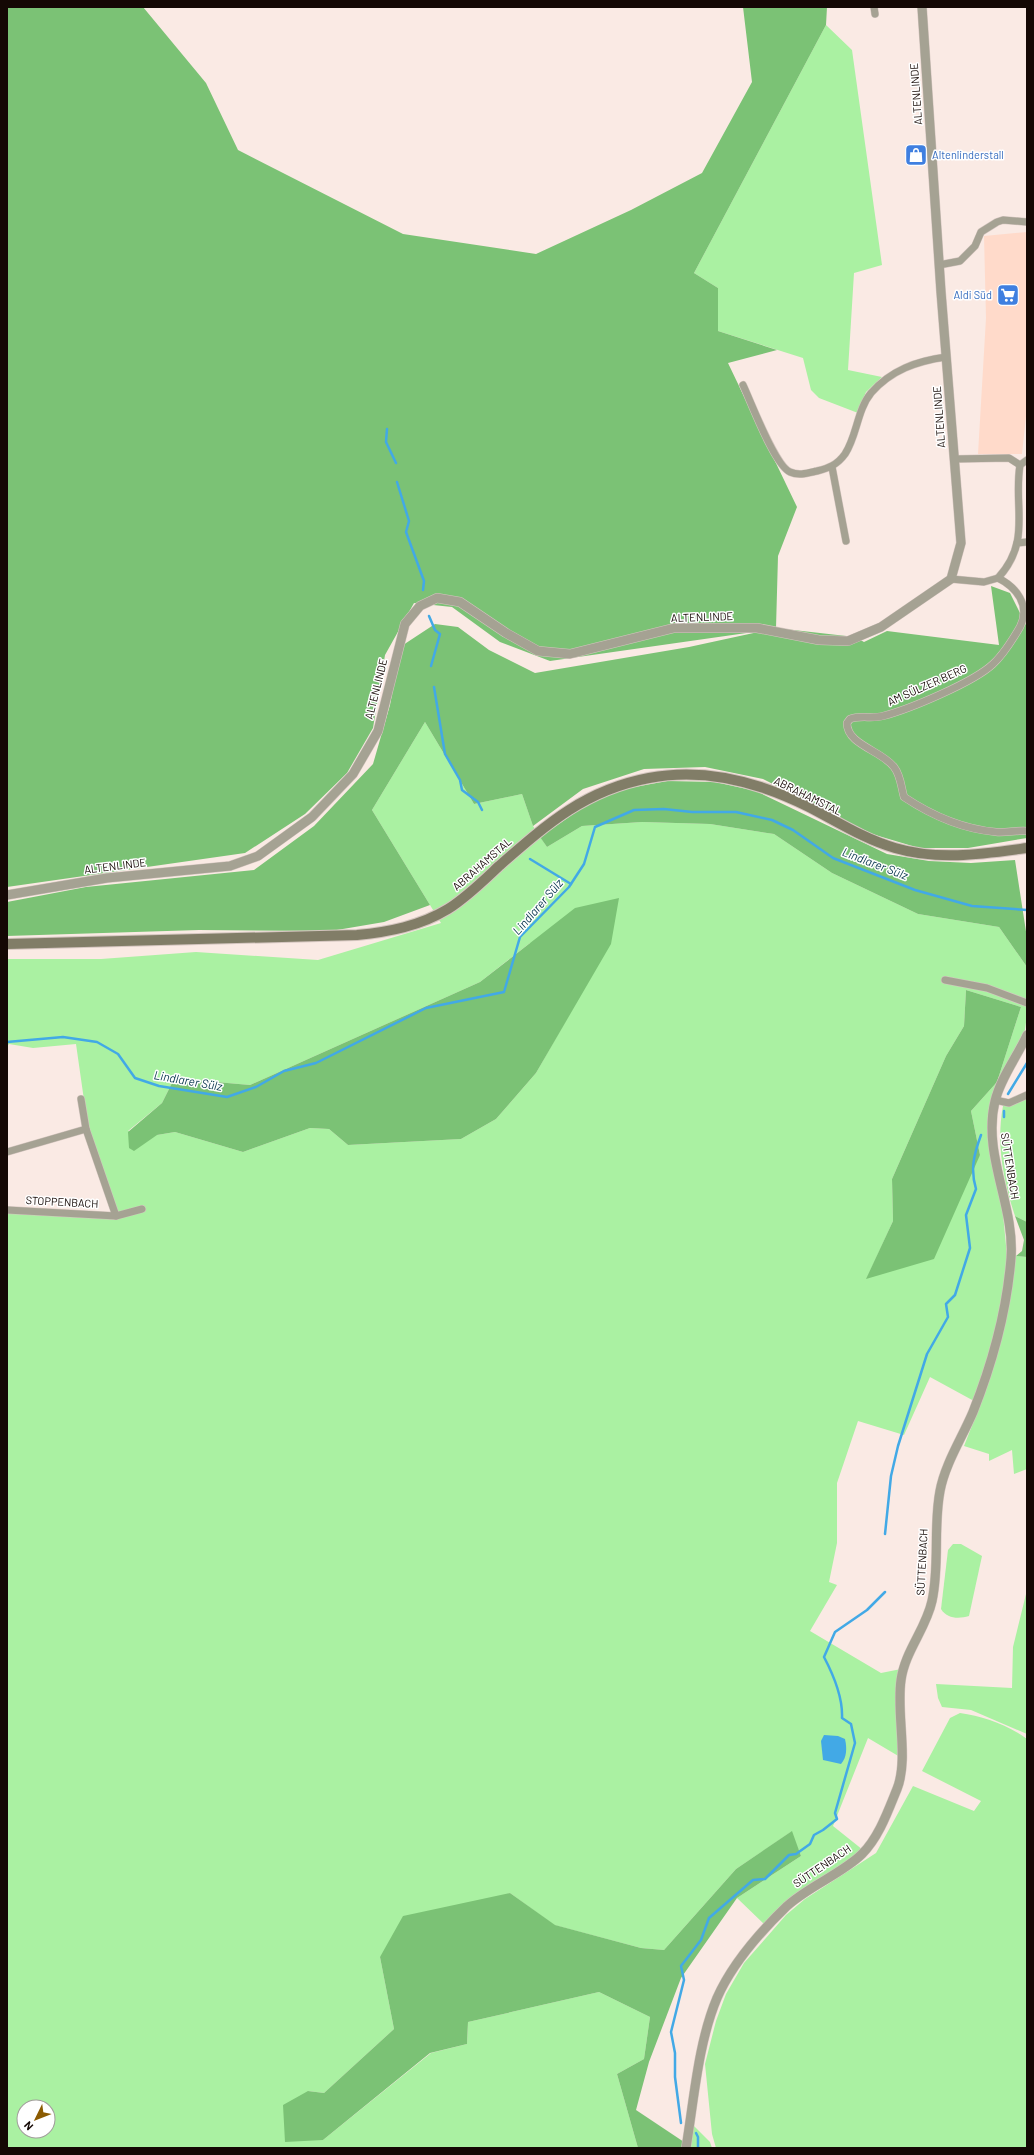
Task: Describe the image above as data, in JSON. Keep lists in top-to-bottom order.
{
  "streets": {
    "main road": ["ABRAHAMSTAL"],
    "street": [
      "ALTENLINDE",
      "AM SÜLZER BERG",
      "SÜTTENBACH",
      "STOPPENBACH"
    ]
  },
  "water": ["Lindlarer Sülz"],
  "places": {
    "shop": ["Altenlinderstall"],
    "supermarket": ["Aldi Süd"]
  },
  "north": "bottom left"
}
